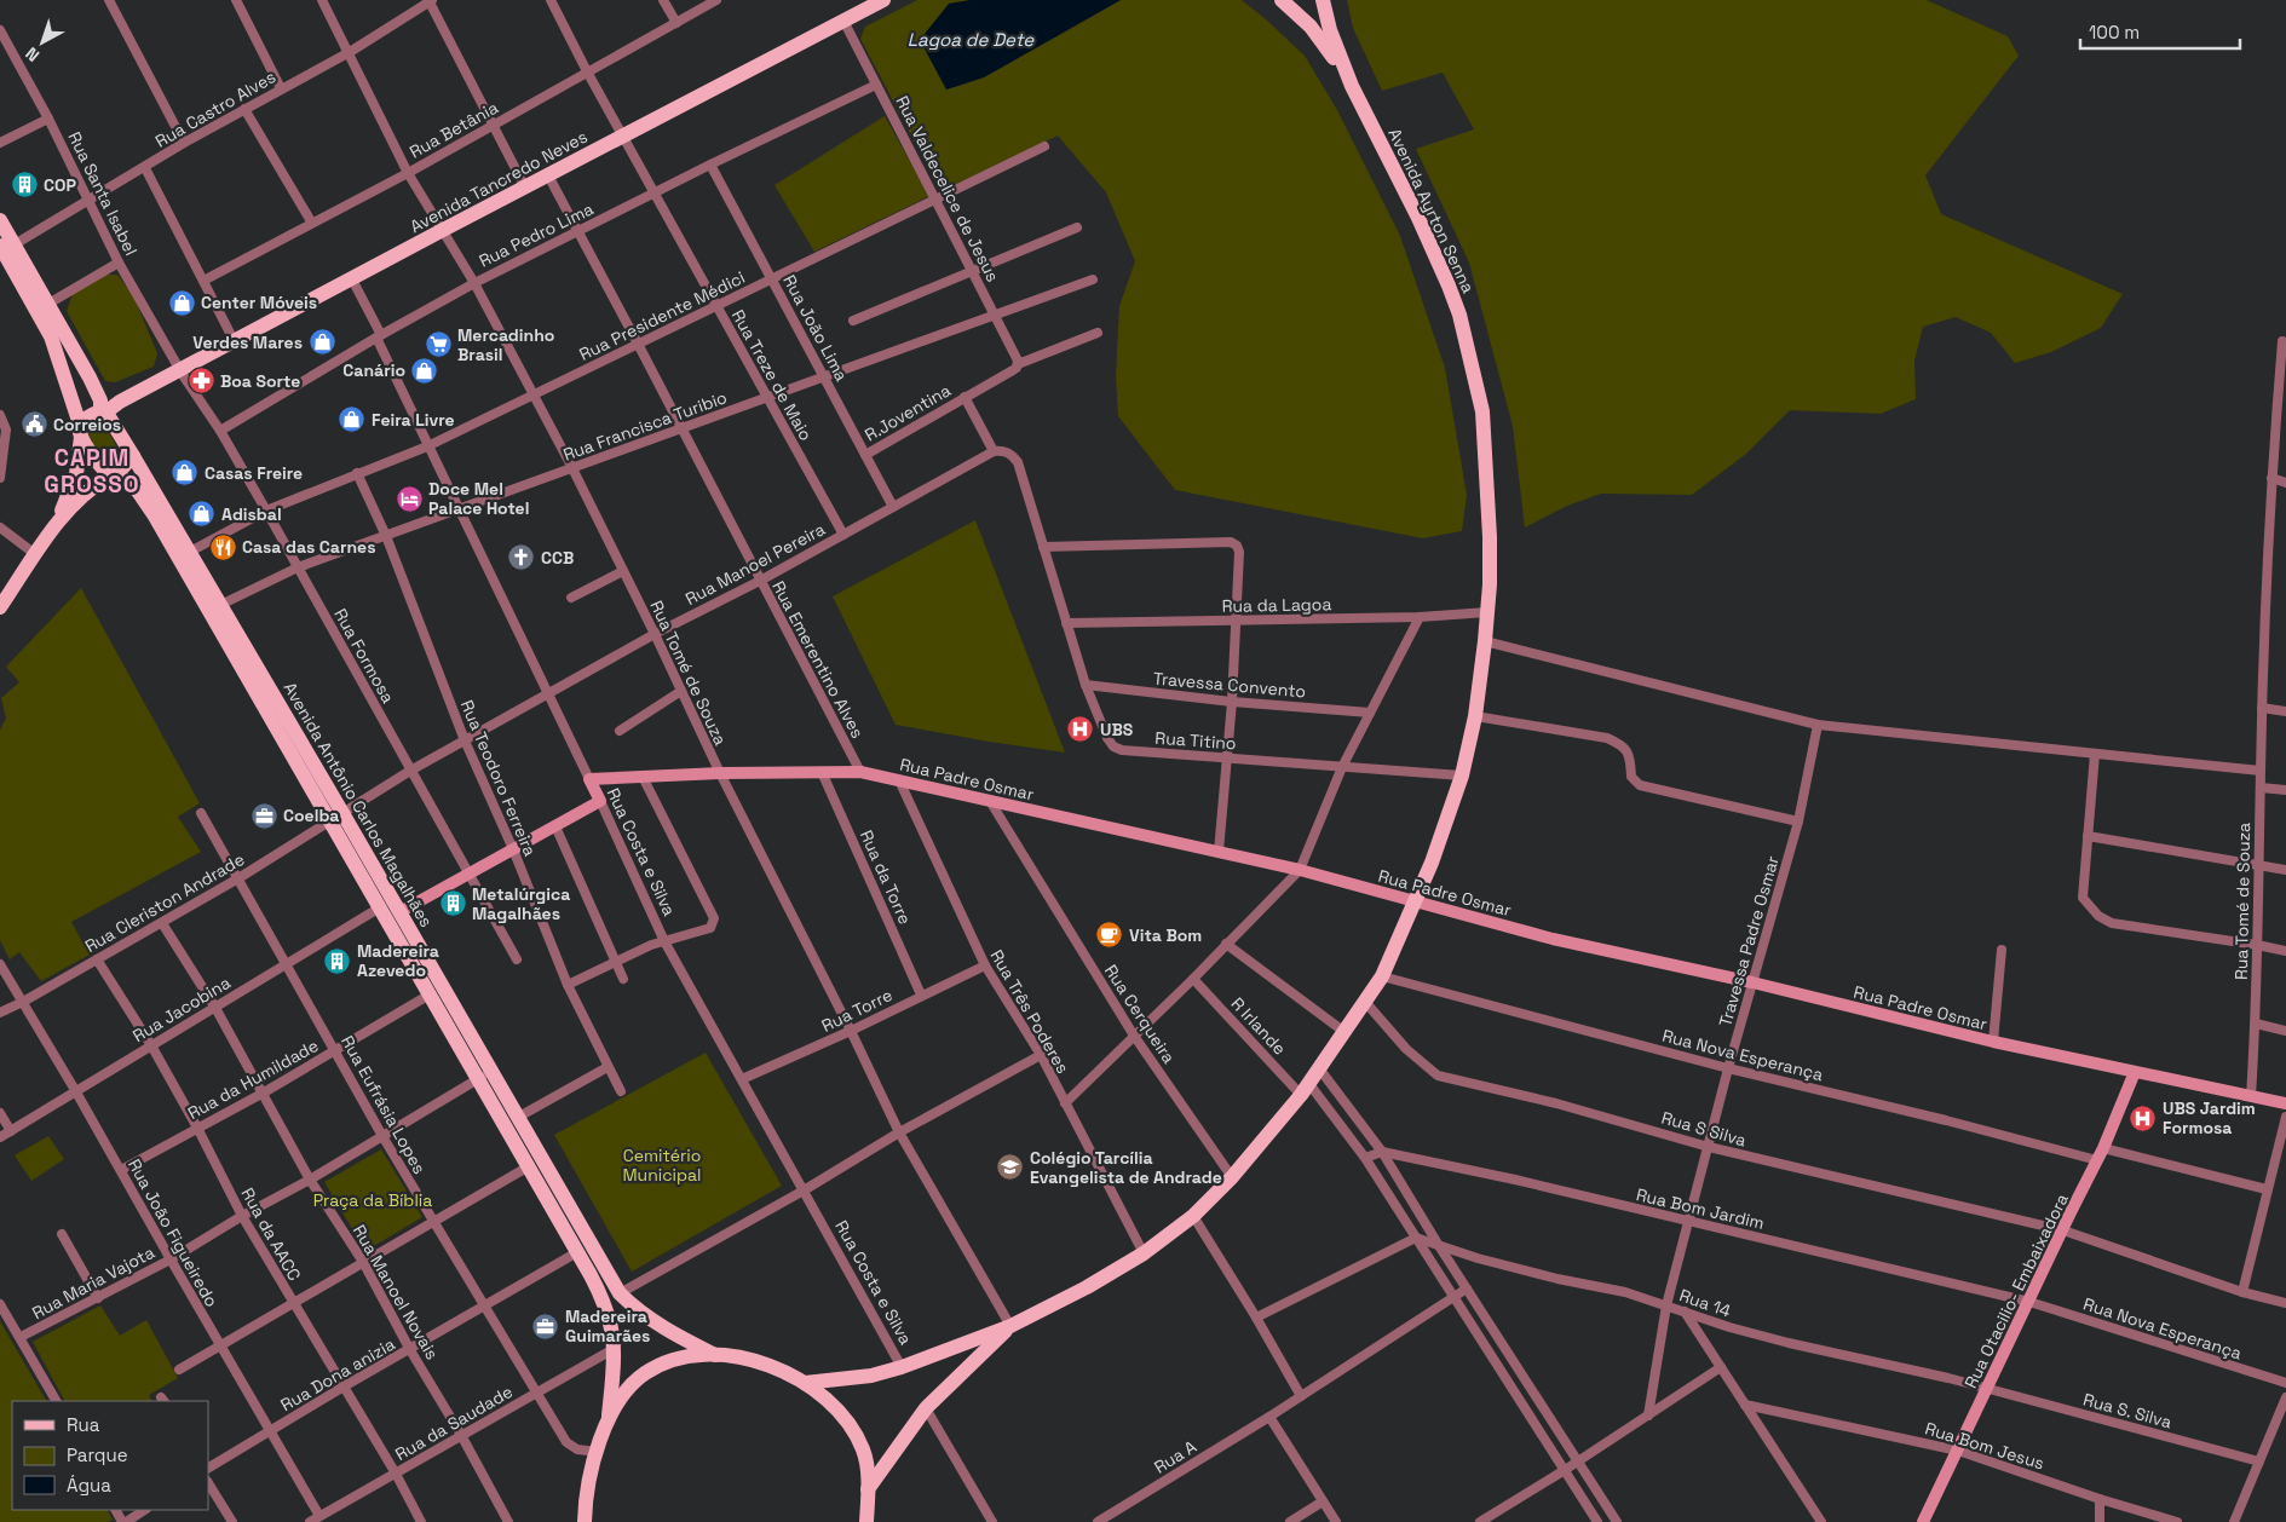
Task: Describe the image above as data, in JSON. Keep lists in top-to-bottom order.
{
  "streets": {
    "main road": ["Avenida Tancredo Neves", "Avenida Ayrton Senna", "Avenida Antônio Carlos Magalhães"],
    "street": [
      "Rua Castro Alves",
      "Rua Betânia",
      "Rua Valdecelice de Jesus",
      "Rua Santa Isabel",
      "Rua Pedro Lima",
      "Rua Presidente Médici",
      "Rua João Lima",
      "Rua Treze de Maio",
      "R.Joventina",
      "Rua Francisca Turibio",
      "Rua Manoel Pereira",
      "Rua da Lagoa",
      "Rua Formosa",
      "Rua Emerentino Alves",
      "Rua Tomé de Souza",
      "Travessa Convento",
      "Rua Titino",
      "Rua Teodoro Ferreira",
      "Rua Padre Osmar",
      "Rua Costa e Silva",
      "Rua da Torre",
      "Rua Cleriston Andrade",
      "Travessa Padre Osmar",
      "Rua Jacobina",
      "Rua Torre",
      "Rua Três Poderes",
      "Rua Cerqueira",
      "R Irlande",
      "Rua Nova Esperança",
      "Rua da Humildade",
      "Rua Eufrásia Lopes",
      "Rua S Silva",
      "Rua Bom Jardim",
      "Rua João Figueiredo",
      "Rua da AACC",
      "Rua Maria Vajota",
      "Rua Otacilio- Embaixadora",
      "Rua Manoel Novais",
      "Rua 14",
      "Rua Dona anizia",
      "Rua S. Silva",
      "Rua da Saudade",
      "Rua Bom Jesus",
      "Rua A"
    ]
  },
  "crossings": [
    ["Rua Castro Alves", "Rua Santa Isabel"],
    ["Rua Castro Alves", "Rua Tomé de Souza"],
    ["Rua Betânia", "Rua Treze de Maio"],
    ["Rua Betânia", "Rua Tomé de Souza"],
    ["Avenida Tancredo Neves", "Rua Valdecelice de Jesus"],
    ["Avenida Tancredo Neves", "Rua Santa Isabel"],
    ["Avenida Tancredo Neves", "Rua Treze de Maio"],
    ["Avenida Tancredo Neves", "Rua Formosa"],
    ["Avenida Tancredo Neves", "Rua Emerentino Alves"],
    ["Avenida Tancredo Neves", "Rua Tomé de Souza"],
    ["Avenida Tancredo Neves", "Avenida Antônio Carlos Magalhães"],
    ["Avenida Tancredo Neves", "Rua Costa e Silva"],
    ["Rua Valdecelice de Jesus", "Rua Pedro Lima"],
    ["Rua Valdecelice de Jesus", "Rua Presidente Médici"],
    ["Rua Valdecelice de Jesus", "R.Joventina"],
    ["Rua Valdecelice de Jesus", "Rua Francisca Turibio"],
    ["Rua Santa Isabel", "Rua Formosa"],
    ["Avenida Ayrton Senna", "Rua da Lagoa"],
    ["Avenida Ayrton Senna", "Rua Tomé de Souza"],
    ["Avenida Ayrton Senna", "Rua Titino"],
    ["Avenida Ayrton Senna", "Rua Padre Osmar"],
    ["Avenida Ayrton Senna", "Rua Costa e Silva"],
    ["Avenida Ayrton Senna", "Rua Três Poderes"],
    ["Avenida Ayrton Senna", "Rua Cerqueira"],
    ["Avenida Ayrton Senna", "R Irlande"],
    ["Avenida Ayrton Senna", "Rua Nova Esperança"],
    ["Avenida Ayrton Senna", "Rua S Silva"],
    ["Rua Pedro Lima", "Rua João Lima"],
    ["Rua Pedro Lima", "Rua Treze de Maio"],
    ["Rua Pedro Lima", "Rua Formosa"],
    ["Rua Pedro Lima", "Rua Emerentino Alves"],
    ["Rua Pedro Lima", "Rua Tomé de Souza"],
    ["Rua Pedro Lima", "Rua Costa e Silva"],
    ["Rua Presidente Médici", "Rua João Lima"],
    ["Rua Presidente Médici", "Rua Treze de Maio"],
    ["Rua Presidente Médici", "Rua Formosa"],
    ["Rua Presidente Médici", "Rua Emerentino Alves"],
    ["Rua Presidente Médici", "Rua Tomé de Souza"],
    ["Rua Presidente Médici", "Rua Teodoro Ferreira"],
    ["Rua Presidente Médici", "Avenida Antônio Carlos Magalhães"],
    ["Rua Presidente Médici", "Rua Costa e Silva"],
    ["Rua João Lima", "R.Joventina"],
    ["Rua João Lima", "Rua Francisca Turibio"],
    ["Rua João Lima", "Rua Manoel Pereira"],
    ["Rua Treze de Maio", "Rua Francisca Turibio"],
    ["Rua Treze de Maio", "Rua Manoel Pereira"],
    ["Rua Francisca Turibio", "Rua Formosa"],
    ["Rua Francisca Turibio", "Rua Emerentino Alves"],
    ["Rua Francisca Turibio", "Rua Tomé de Souza"],
    ["Rua Francisca Turibio", "Rua Teodoro Ferreira"],
    ["Rua Francisca Turibio", "Avenida Antônio Carlos Magalhães"],
    ["Rua Francisca Turibio", "Rua Costa e Silva"],
    ["Rua Manoel Pereira", "Rua Formosa"],
    ["Rua Manoel Pereira", "Rua Emerentino Alves"],
    ["Rua Manoel Pereira", "Rua Tomé de Souza"],
    ["Rua Manoel Pereira", "Rua Titino"],
    ["Rua Manoel Pereira", "Rua Teodoro Ferreira"],
    ["Rua Manoel Pereira", "Avenida Antônio Carlos Magalhães"],
    ["Rua Manoel Pereira", "Rua Costa e Silva"],
    ["Rua Manoel Pereira", "Rua Cleriston Andrade"],
    ["Rua da Lagoa", "Rua Titino"],
    ["Rua Emerentino Alves", "Rua Padre Osmar"],
    ["Rua Tomé de Souza", "Rua Padre Osmar"],
    ["Rua Tomé de Souza", "Rua Torre"],
    ["Travessa Convento", "Rua Titino"],
    ["Rua Padre Osmar", "Rua Costa e Silva"],
    ["Rua Padre Osmar", "Rua da Torre"],
    ["Rua Padre Osmar", "Travessa Padre Osmar"],
    ["Rua Padre Osmar", "Rua Três Poderes"],
    ["Rua Padre Osmar", "Rua Cerqueira"],
    ["Rua Padre Osmar", "Rua Otacilio- Embaixadora"],
    ["Avenida Antônio Carlos Magalhães", "Rua Cleriston Andrade"],
    ["Avenida Antônio Carlos Magalhães", "Rua Jacobina"],
    ["Avenida Antônio Carlos Magalhães", "Rua da Humildade"],
    ["Avenida Antônio Carlos Magalhães", "Rua Maria Vajota"],
    ["Avenida Antônio Carlos Magalhães", "Rua Dona anizia"],
    ["Avenida Antônio Carlos Magalhães", "Rua da Saudade"],
    ["Rua Costa e Silva", "Rua Torre"],
    ["Rua da Torre", "Rua Torre"],
    ["Rua Cleriston Andrade", "Rua Eufrásia Lopes"],
    ["Rua Cleriston Andrade", "Rua João Figueiredo"],
    ["Rua Cleriston Andrade", "Rua da AACC"],
    ["Rua Cleriston Andrade", "Rua Manoel Novais"],
    ["Travessa Padre Osmar", "Rua Nova Esperança"],
    ["Travessa Padre Osmar", "Rua S Silva"],
    ["Travessa Padre Osmar", "Rua Bom Jardim"],
    ["Travessa Padre Osmar", "Rua 14"],
    ["Rua Jacobina", "Rua Eufrásia Lopes"],
    ["Rua Jacobina", "Rua João Figueiredo"],
    ["Rua Jacobina", "Rua da AACC"],
    ["Rua Jacobina", "Rua Manoel Novais"],
    ["Rua Torre", "Rua Três Poderes"],
    ["R Irlande", "Rua 14"],
    ["R Irlande", "Rua A"],
    ["Rua Nova Esperança", "Rua Bom Jardim"],
    ["Rua Nova Esperança", "Rua Otacilio- Embaixadora"],
    ["Rua da Humildade", "Rua Eufrásia Lopes"],
    ["Rua da Humildade", "Rua João Figueiredo"],
    ["Rua da Humildade", "Rua da AACC"],
    ["Rua da Humildade", "Rua Manoel Novais"],
    ["Rua Eufrásia Lopes", "Rua Maria Vajota"],
    ["Rua Eufrásia Lopes", "Rua Dona anizia"],
    ["Rua Eufrásia Lopes", "Rua da Saudade"],
    ["Rua S Silva", "Rua Otacilio- Embaixadora"],
    ["Rua Bom Jardim", "Rua Otacilio- Embaixadora"],
    ["Rua João Figueiredo", "Rua Maria Vajota"],
    ["Rua João Figueiredo", "Rua Dona anizia"],
    ["Rua João Figueiredo", "Rua da Saudade"],
    ["Rua da AACC", "Rua Maria Vajota"],
    ["Rua da AACC", "Rua Dona anizia"],
    ["Rua da AACC", "Rua da Saudade"],
    ["Rua Maria Vajota", "Rua Manoel Novais"],
    ["Rua Otacilio- Embaixadora", "Rua 14"],
    ["Rua Otacilio- Embaixadora", "Rua S. Silva"],
    ["Rua Otacilio- Embaixadora", "Rua Bom Jesus"],
    ["Rua Manoel Novais", "Rua Dona anizia"],
    ["Rua Manoel Novais", "Rua da Saudade"],
    ["Rua 14", "Rua S. Silva"]
  ],
  "districts": ["CAPIM GROSSO"],
  "water": ["Lagoa de Dete"],
  "parks": ["Cemitério Municipal", "Praça da Bíblia"],
  "places": {
    "building": ["COP", "Metalúrgica Magalhães", "Madereira Azevedo"],
    "shop": [
      "Center Móveis",
      "Verdes Mares",
      "Canário",
      "Feira Livre",
      "Casas Freire",
      "Adisbal"
    ],
    "supermarket": ["Mercadinho Brasil"],
    "pharmacy": ["Boa Sorte"],
    "public building": ["Correios"],
    "hotel": ["Doce Mel Palace Hotel"],
    "restaurant": ["Casa das Carnes"],
    "church": ["CCB"],
    "hospital": ["UBS", "UBS Jardim Formosa"],
    "office": ["Coelba", "Madereira Guimarães"],
    "cafe": ["Vita Bom"],
    "school or university": ["Colégio Tarcília Evangelista de Andrade"]
  },
  "legend": ["Rua", "Parque", "Água"],
  "scale_bar": "100 m",
  "north": "bottom left"
}
